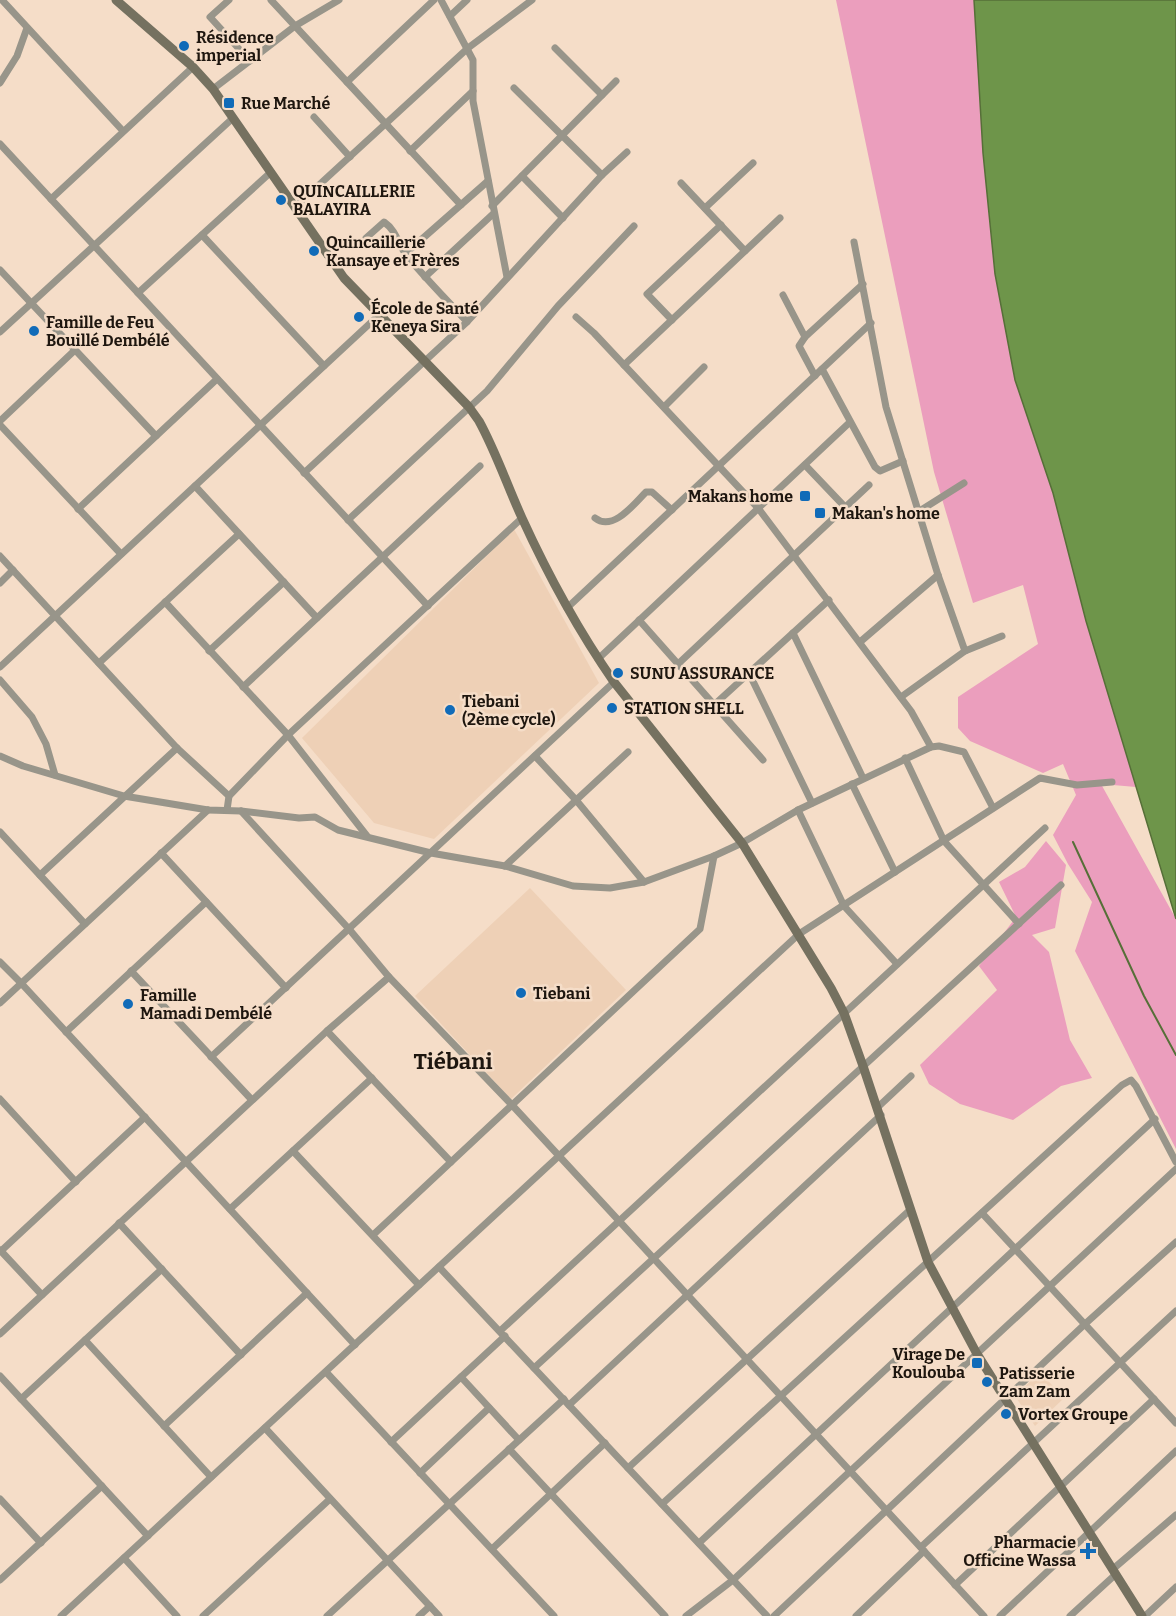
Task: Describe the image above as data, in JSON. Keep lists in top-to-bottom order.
{
  "districts": ["Tiébani"],
  "places": {
    "other": [
      "Résidence imperial",
      "QUINCAILLERIE BALAYIRA",
      "Quincaillerie Kansaye et Frères",
      "École de Santé Keneya Sira",
      "Famille de Feu Bouillé Dembélé",
      "SUNU ASSURANCE",
      "STATION SHELL",
      "Tiebani (2ème cycle)",
      "Tiebani",
      "Famille Mamadi Dembélé",
      "Patisserie Zam Zam",
      "Vortex Groupe"
    ],
    "transit": [
      "Rue Marché",
      "Makans home",
      "Makan's home",
      "Virage De Koulouba"
    ],
    "health": ["Pharmacie Officine Wassa"]
  }
}
